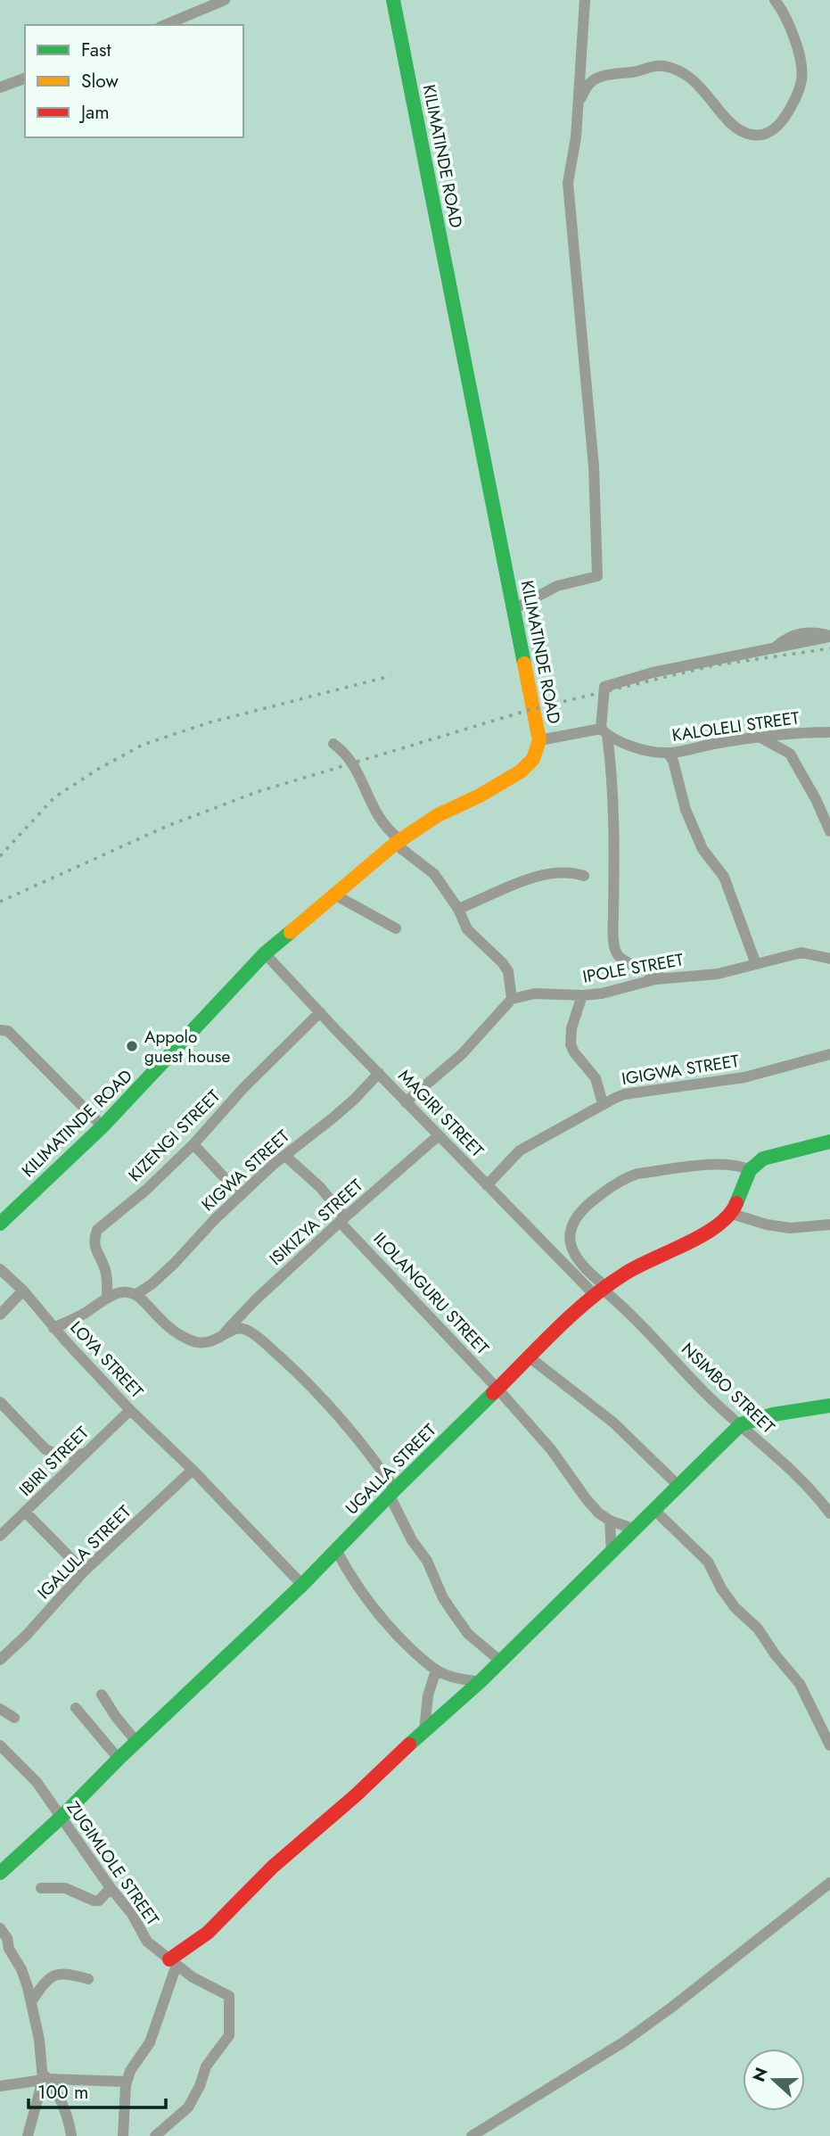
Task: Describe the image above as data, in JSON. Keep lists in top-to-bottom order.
{
  "streets": {
    "street": [
      "KILIMATINDE ROAD",
      "KALOLELI STREET",
      "IPOLE STREET",
      "IGIGWA STREET",
      "MAGIRI STREET",
      "KIZENGI STREET",
      "KIGWA STREET",
      "ISIKIZYA STREET",
      "ILOLANGURU STREET",
      "LOYA STREET",
      "NSIMBO STREET",
      "IBIRI STREET",
      "UGALLA STREET",
      "IGALULA STREET",
      "ZUGIMLOLE STREET"
    ]
  },
  "crossings": [
    ["KILIMATINDE ROAD", "MAGIRI STREET"],
    ["IGIGWA STREET", "MAGIRI STREET"],
    ["MAGIRI STREET", "KIZENGI STREET"],
    ["MAGIRI STREET", "KIGWA STREET"],
    ["MAGIRI STREET", "ISIKIZYA STREET"],
    ["MAGIRI STREET", "NSIMBO STREET"],
    ["MAGIRI STREET", "UGALLA STREET"],
    ["KIGWA STREET", "ILOLANGURU STREET"],
    ["ISIKIZYA STREET", "ILOLANGURU STREET"],
    ["ILOLANGURU STREET", "UGALLA STREET"],
    ["LOYA STREET", "IBIRI STREET"],
    ["LOYA STREET", "UGALLA STREET"],
    ["LOYA STREET", "IGALULA STREET"],
    ["NSIMBO STREET", "UGALLA STREET"],
    ["UGALLA STREET", "ZUGIMLOLE STREET"]
  ],
  "places": ["Appolo guest house"],
  "legend": ["Fast", "Slow", "Jam"],
  "scale_bar": "100 m",
  "north": "left"
}
